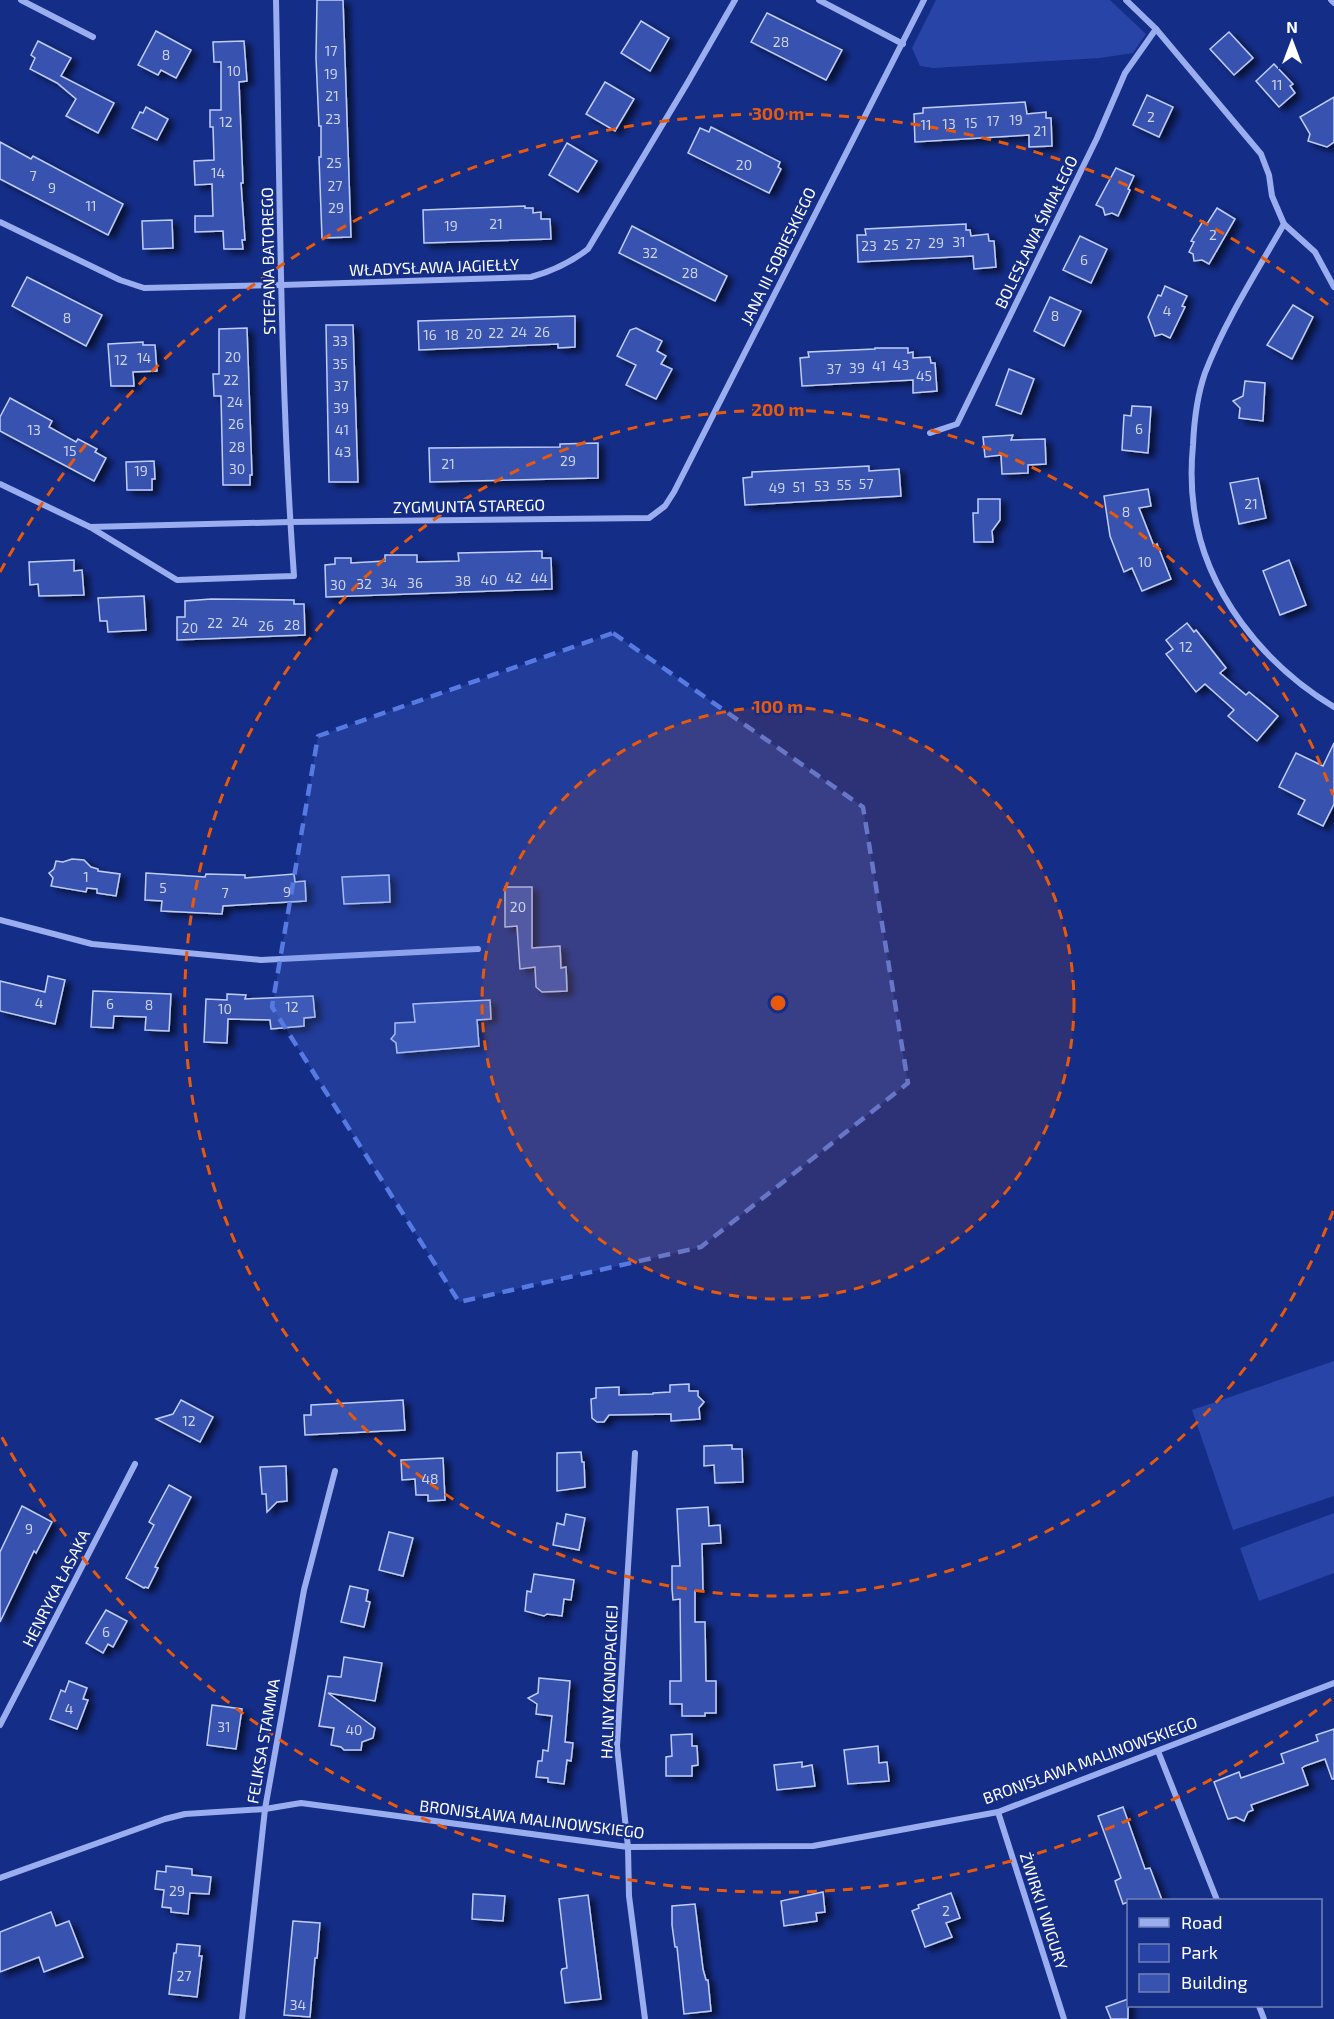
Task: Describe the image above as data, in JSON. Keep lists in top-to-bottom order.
{
  "streets": {
    "street": [
      "BOLESŁAWA ŚMIAŁEGO",
      "JANA III SOBIESKIEGO",
      "STEFANA BATOREGO",
      "WŁADYSŁAWA JAGIEŁŁY",
      "ZYGMUNTA STAREGO",
      "HENRYKA ŁASAKA",
      "HALINY KONOPACKIEJ",
      "FELIKSA STAMMA",
      "BRONISŁAWA MALINOWSKIEGO",
      "ŻWIRKI I WIGURY"
    ]
  },
  "crossings": [
    ["JANA III SOBIESKIEGO", "ZYGMUNTA STAREGO"],
    ["STEFANA BATOREGO", "WŁADYSŁAWA JAGIEŁŁY"],
    ["STEFANA BATOREGO", "ZYGMUNTA STAREGO"],
    ["HALINY KONOPACKIEJ", "BRONISŁAWA MALINOWSKIEGO"],
    ["FELIKSA STAMMA", "BRONISŁAWA MALINOWSKIEGO"],
    ["BRONISŁAWA MALINOWSKIEGO", "ŻWIRKI I WIGURY"]
  ],
  "house_numbers": [
    "28",
    "17",
    "8",
    "10",
    "19",
    "11",
    "21",
    "2",
    "23",
    "19",
    "17",
    "12",
    "15",
    "13",
    "11",
    "21",
    "25",
    "20",
    "14",
    "7",
    "27",
    "9",
    "11",
    "29",
    "21",
    "19",
    "2",
    "31",
    "29",
    "27",
    "25",
    "23",
    "32",
    "6",
    "28",
    "4",
    "8",
    "8",
    "24",
    "26",
    "22",
    "20",
    "16",
    "18",
    "33",
    "20",
    "14",
    "12",
    "35",
    "43",
    "41",
    "39",
    "37",
    "45",
    "22",
    "37",
    "24",
    "39",
    "26",
    "6",
    "13",
    "41",
    "28",
    "15",
    "43",
    "29",
    "21",
    "30",
    "19",
    "57",
    "55",
    "53",
    "51",
    "49",
    "21",
    "8",
    "10",
    "42",
    "44",
    "40",
    "38",
    "34",
    "36",
    "32",
    "30",
    "24",
    "22",
    "28",
    "26",
    "20",
    "12",
    "1",
    "5",
    "9",
    "7",
    "20",
    "4",
    "6",
    "8",
    "12",
    "10",
    "12",
    "48",
    "9",
    "6",
    "4",
    "31",
    "40",
    "29",
    "2",
    "27",
    "34"
  ],
  "legend": ["Road", "Park", "Building"],
  "north": "top",
  "rings": ["300 m", "200 m", "100 m"]
}
